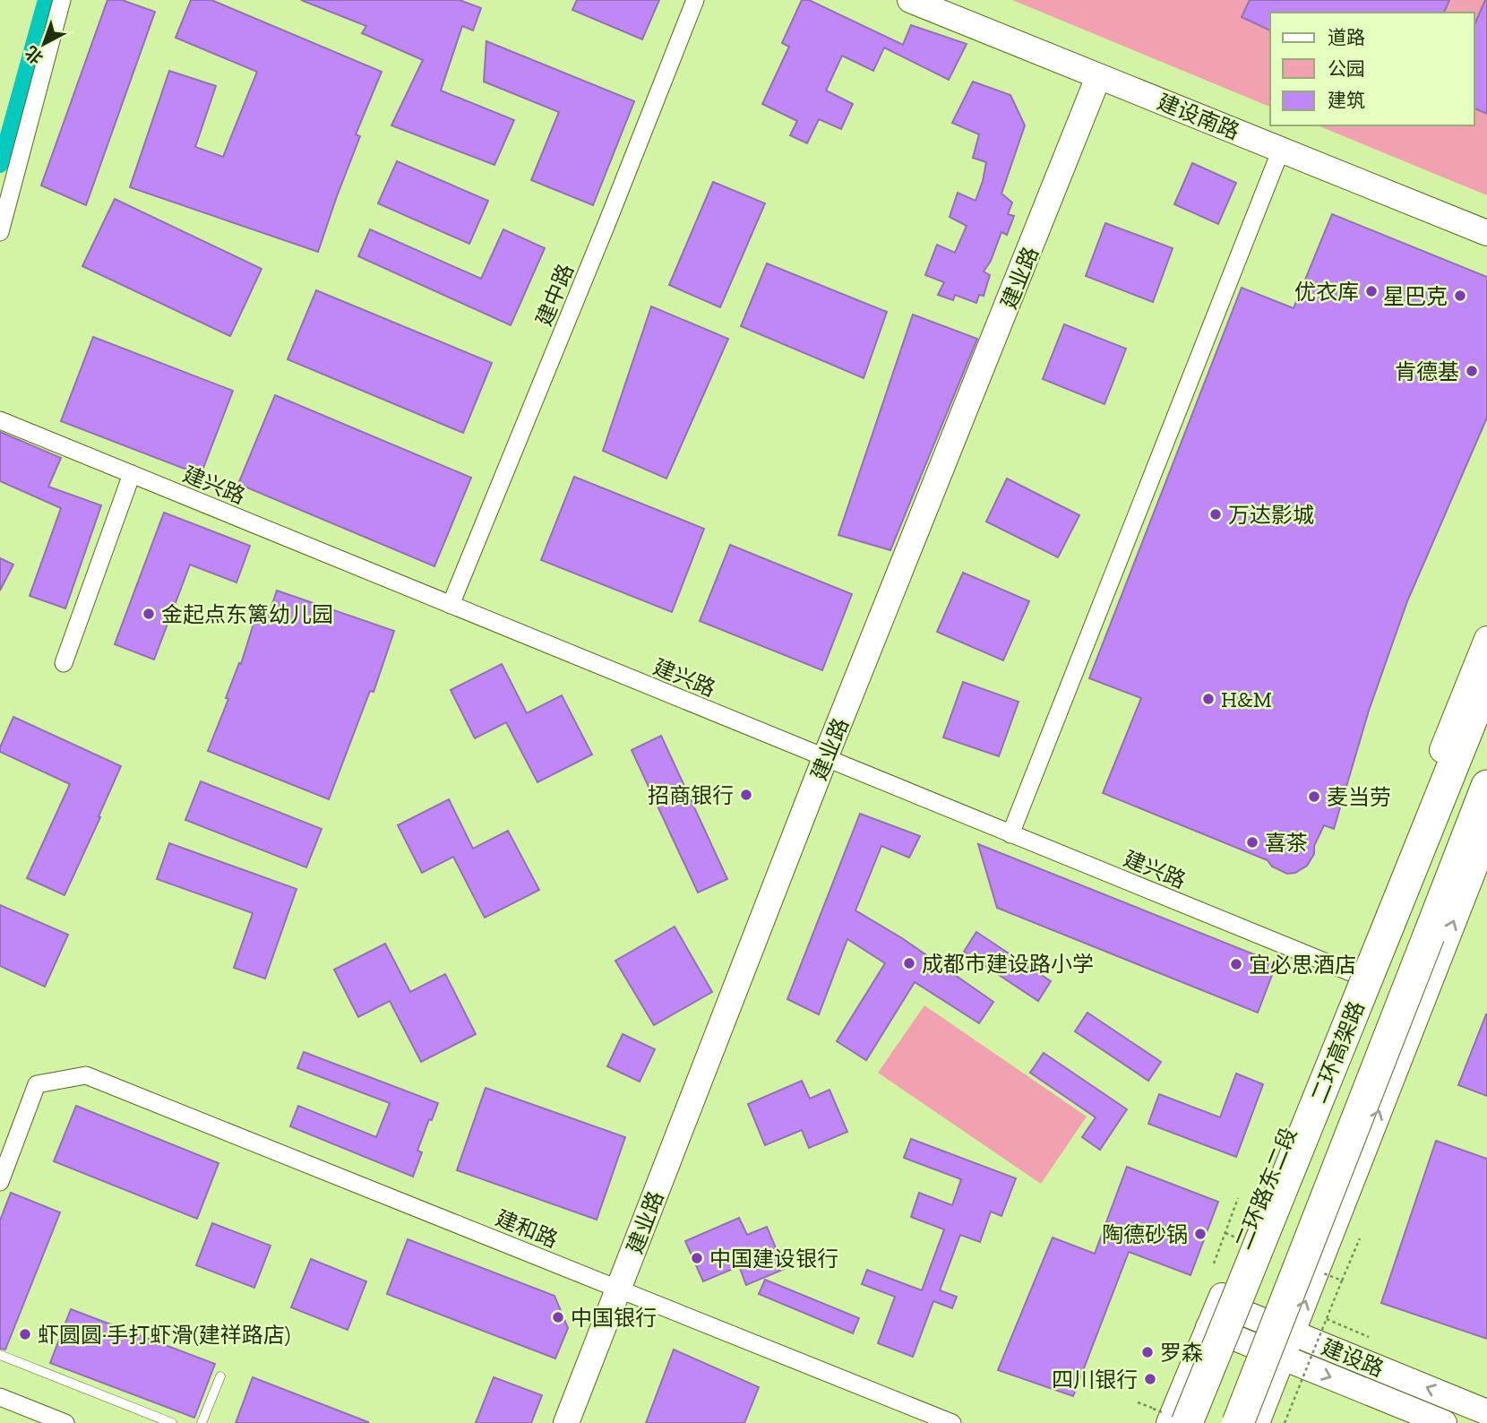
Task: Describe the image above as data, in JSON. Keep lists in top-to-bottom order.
{
  "streets": {
    "highway": ["二环高架路"],
    "street": [
      "建设南路",
      "建业路",
      "建中路",
      "建兴路",
      "二环路东二段",
      "建和路",
      "建设路"
    ]
  },
  "crossings": [
    ["建设南路", "建业路"],
    ["建业路", "建兴路"],
    ["建业路", "建和路"],
    ["建中路", "建兴路"],
    ["建兴路", "二环路东二段"],
    ["二环路东二段", "建设路"]
  ],
  "places": [
    "优衣库",
    "星巴克",
    "肯德基",
    "万达影城",
    "金起点东篱幼儿园",
    "H&M",
    "招商银行",
    "麦当劳",
    "喜茶",
    "成都市建设路小学",
    "宜必思酒店",
    "陶德砂锅",
    "中国建设银行",
    "中国银行",
    "虾圆圆·手打虾滑(建祥路店)",
    "罗森",
    "四川银行"
  ],
  "legend": ["道路", "公园", "建筑"],
  "north": "bottom left"
}
